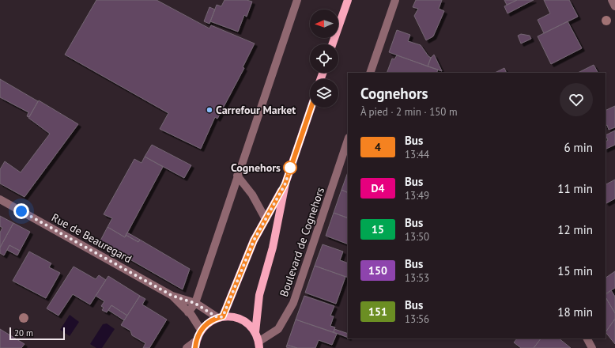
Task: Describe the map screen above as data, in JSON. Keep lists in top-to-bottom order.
{
  "streets": {
    "street": ["Rue de Beauregard", "Boulevard de Cognehors"]
  },
  "places": ["Carrefour Market", "Cognehors"],
  "lines": ["bus line 4"],
  "scale_bar": "20 m",
  "north": "left",
  "page": {
    "heading": ["Cognehors", "À pied · 2 min · 150 m"],
    "list": [
      {
        "mark": "4",
        "name": "Bus",
        "note": "13:44",
        "value": "6 min"
      },
      {
        "mark": "D4",
        "name": "Bus",
        "note": "13:49",
        "value": "11 min"
      },
      {
        "mark": "15",
        "name": "Bus",
        "note": "13:50",
        "value": "12 min"
      },
      {
        "mark": "150",
        "name": "Bus",
        "note": "13:53",
        "value": "15 min"
      },
      {
        "mark": "151",
        "name": "Bus",
        "note": "13:56",
        "value": "18 min"
      }
    ],
    "scale": "20 m"
  }
}
